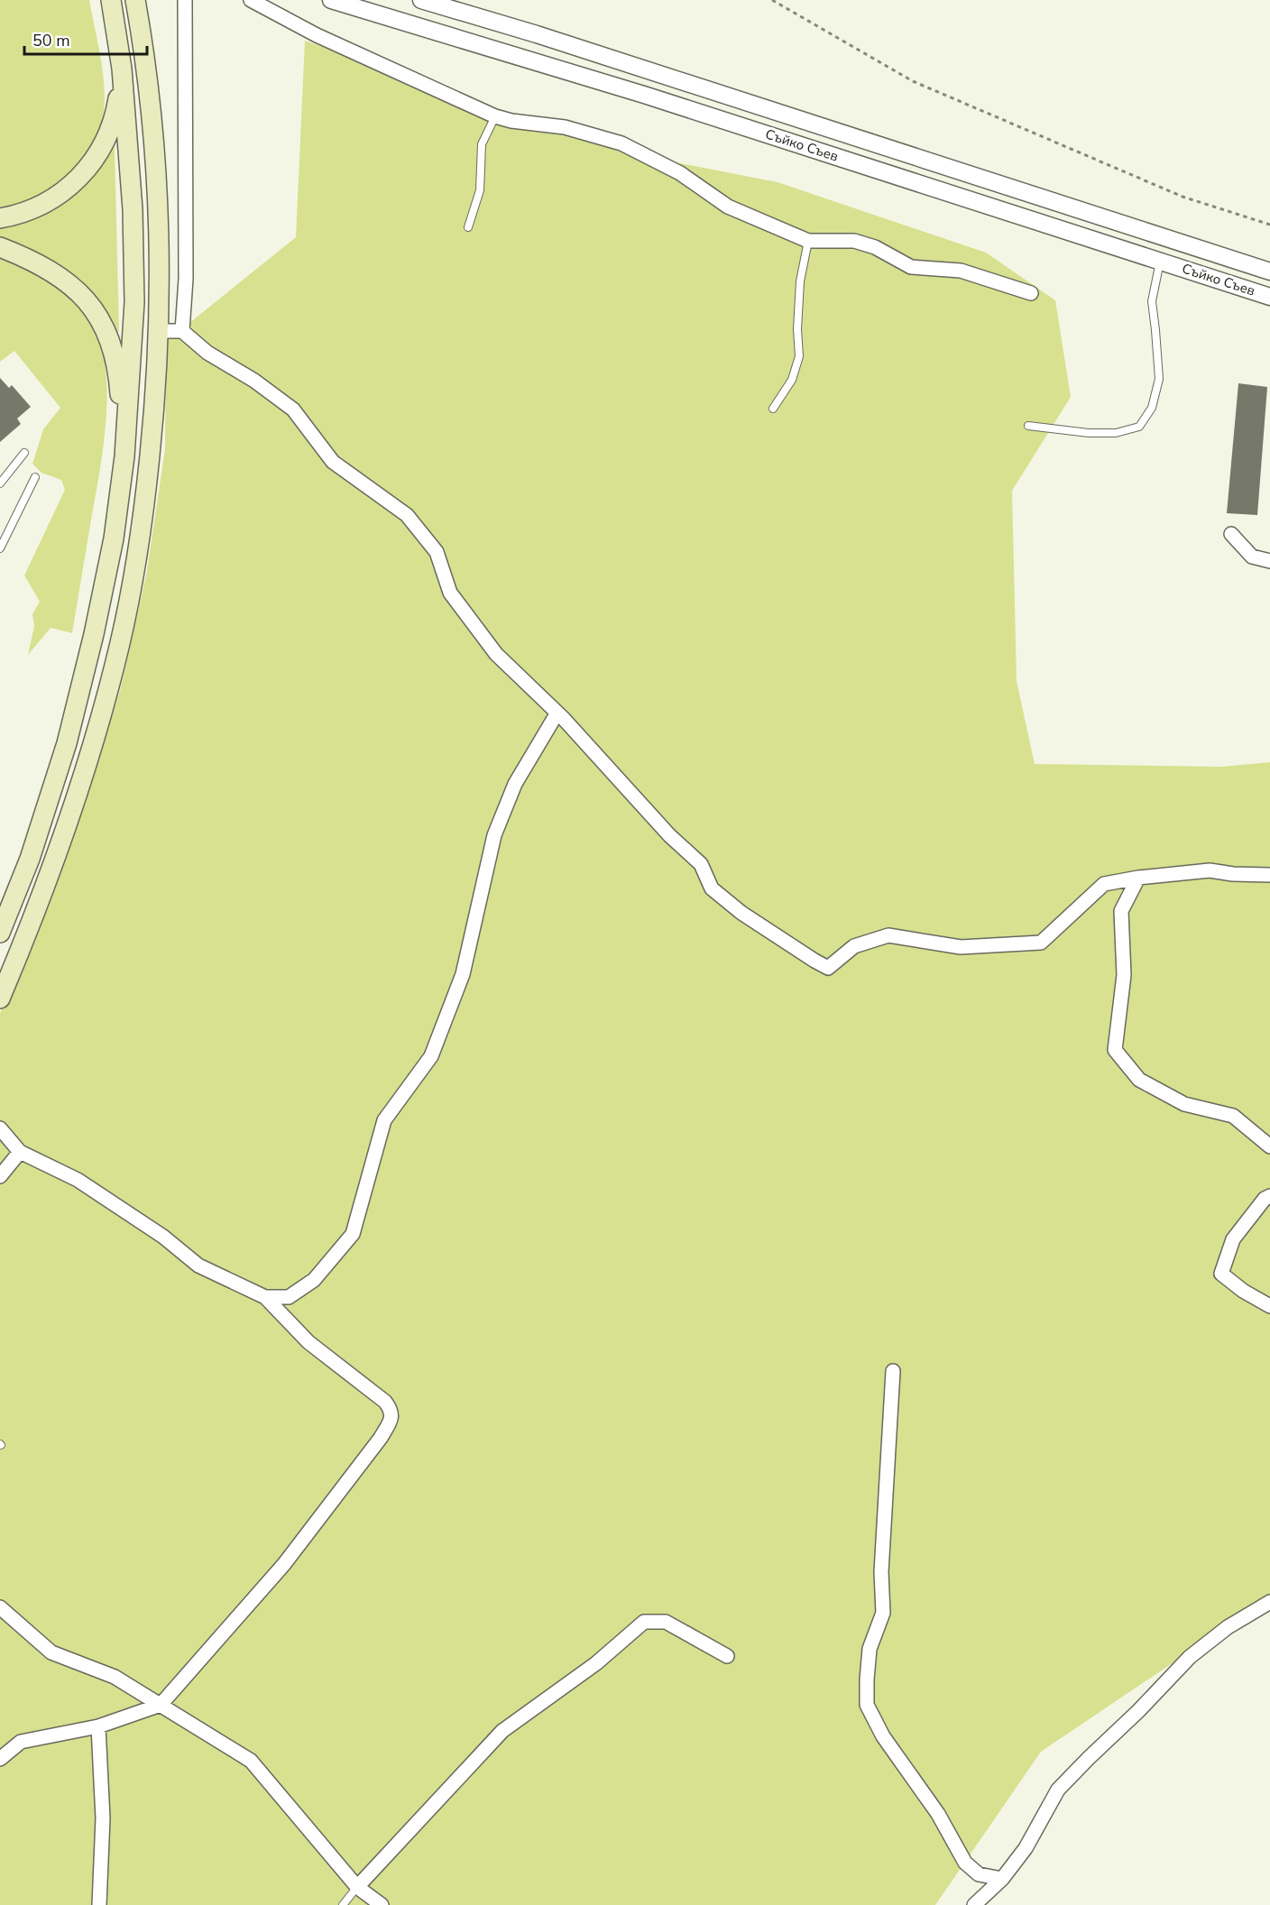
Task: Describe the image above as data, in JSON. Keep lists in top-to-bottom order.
{
  "streets": {
    "street": ["Съйко Съев"]
  },
  "scale_bar": "50 m"
}
